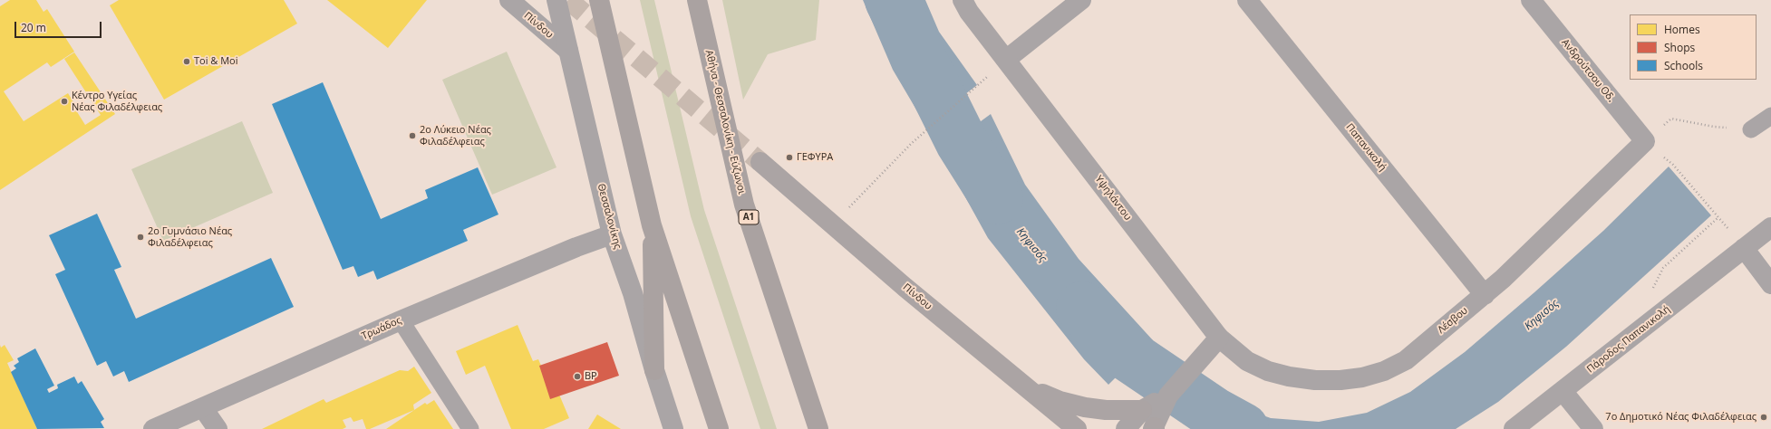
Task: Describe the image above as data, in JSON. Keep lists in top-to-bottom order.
{
  "streets": {
    "highway": ["Αθήνα - Θεσσαλονίκη - Εύζωνοι", "Α1"],
    "main road": ["Πίνδου"],
    "street": [
      "Ανδρούτσου Οδ.",
      "Παπανικολή",
      "Υψηλάντου",
      "Θεσσαλονίκης",
      "Λέσβου",
      "Τρωάδος",
      "Πάροδος Παπανικολή"
    ]
  },
  "crossings": [
    ["Πίνδου", "Θεσσαλονίκης"],
    ["Ανδρούτσου Οδ.", "Λέσβου"],
    ["Παπανικολή", "Λέσβου"],
    ["Υψηλάντου", "Λέσβου"],
    ["Θεσσαλονίκης", "Τρωάδος"]
  ],
  "water": ["Κηφισός"],
  "places": [
    "Toi & Moi",
    "Κέντρο Υγείας Νέας Φιλαδέλφειας",
    "2ο Λύκειο Νέας Φιλαδέλφειας",
    "ΓΕΦΥΡΑ",
    "2ο Γυμνάσιο Νέας Φιλαδέλφειας",
    "BP",
    "7ο Δημοτικό Νέας Φιλαδέλφειας"
  ],
  "legend": ["Homes", "Shops", "Schools"],
  "scale_bar": "20 m"
}
